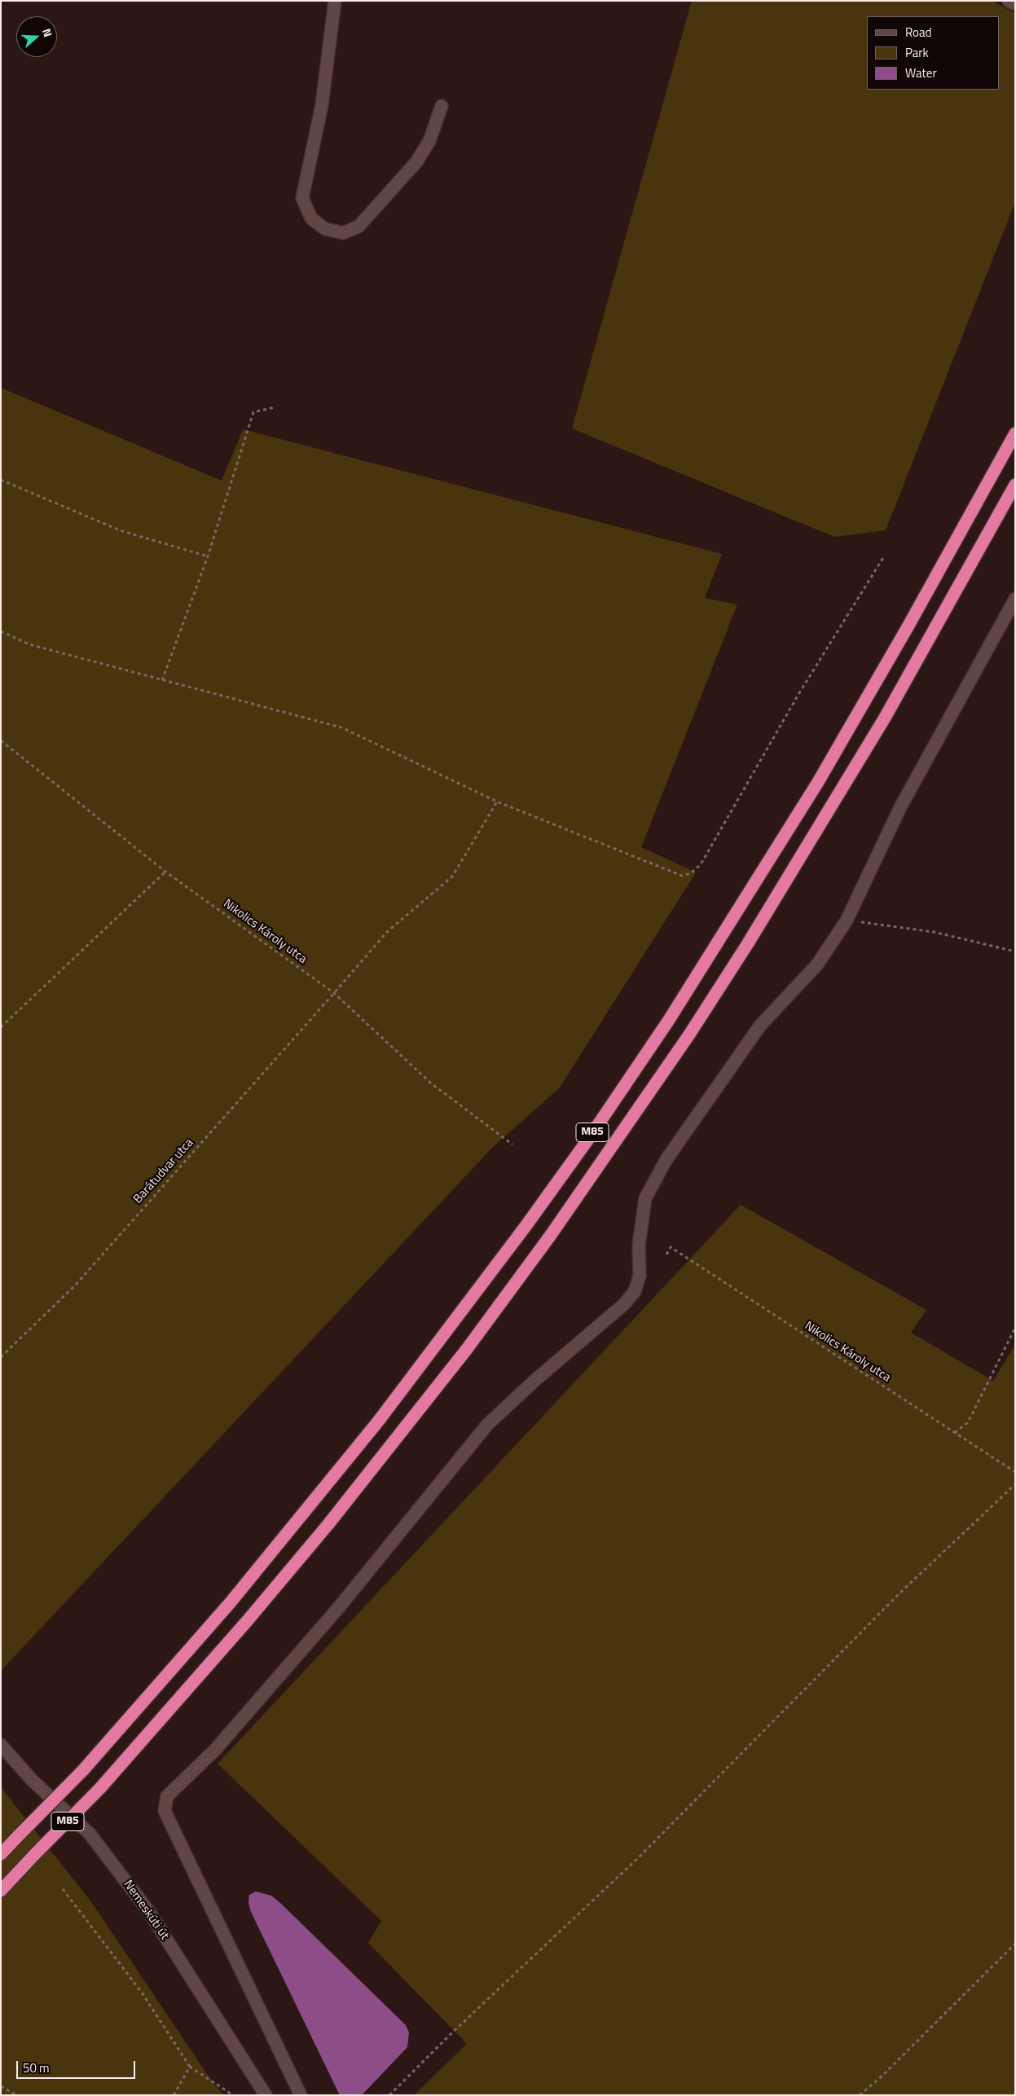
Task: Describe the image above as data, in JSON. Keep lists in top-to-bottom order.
{
  "streets": {
    "highway": ["M85"],
    "street": ["Nemeskúti út"],
    "path": ["Nikolics Károly utca", "Barátudvar utca"]
  },
  "crossings": [
    ["Nikolics Károly utca", "Barátudvar utca"]
  ],
  "legend": ["Road", "Park", "Water"],
  "scale_bar": "50 m",
  "north": "right"
}
